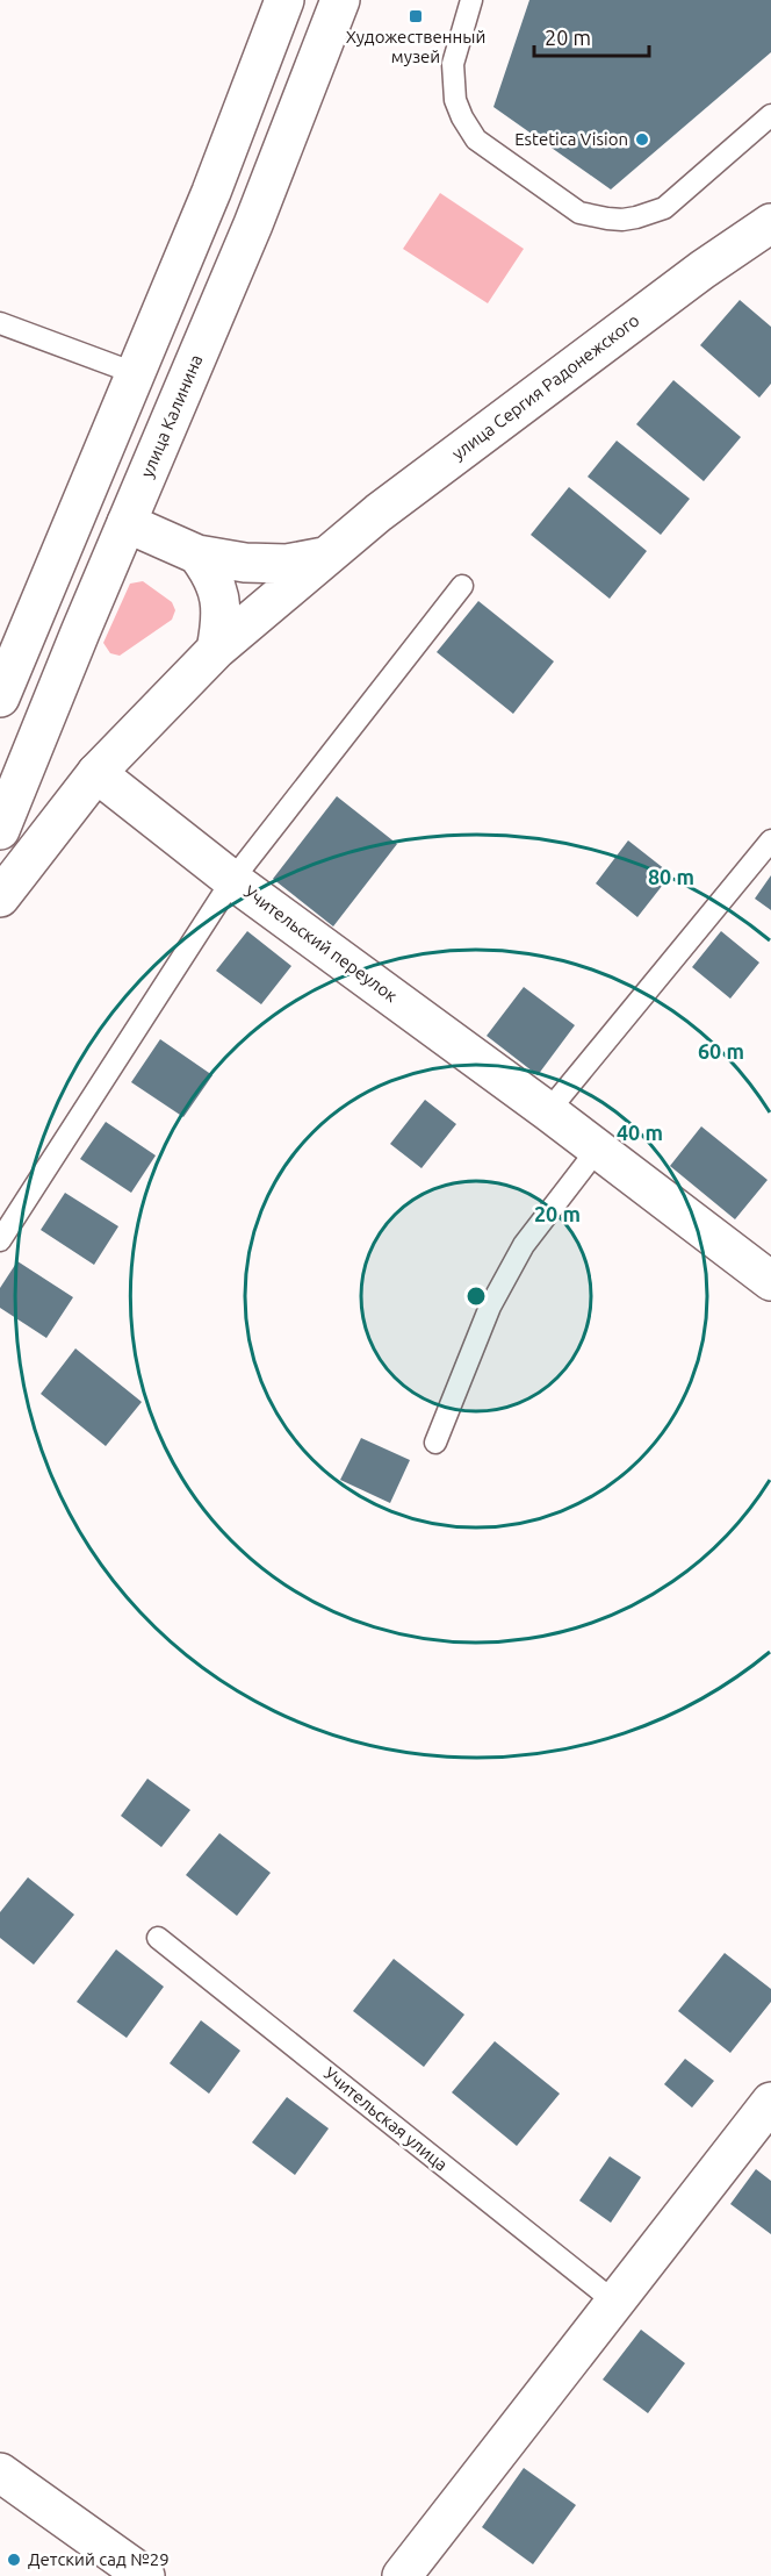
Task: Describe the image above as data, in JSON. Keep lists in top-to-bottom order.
{
  "streets": {
    "street": ["улица Сергия Радонежского", "улица Калинина", "Учительский переулок"],
    "lane": ["Учительская улица"]
  },
  "crossings": [
    ["улица Сергия Радонежского", "улица Калинина"],
    ["улица Сергия Радонежского", "Учительский переулок"]
  ],
  "places": {
    "transit": ["Художественный музей"],
    "other": ["Estetica Vision", "Детский сад №29"]
  },
  "scale_bar": "20 m",
  "rings": [
    "80 m",
    "60 m",
    "40 m",
    "20 m"
  ]
}
